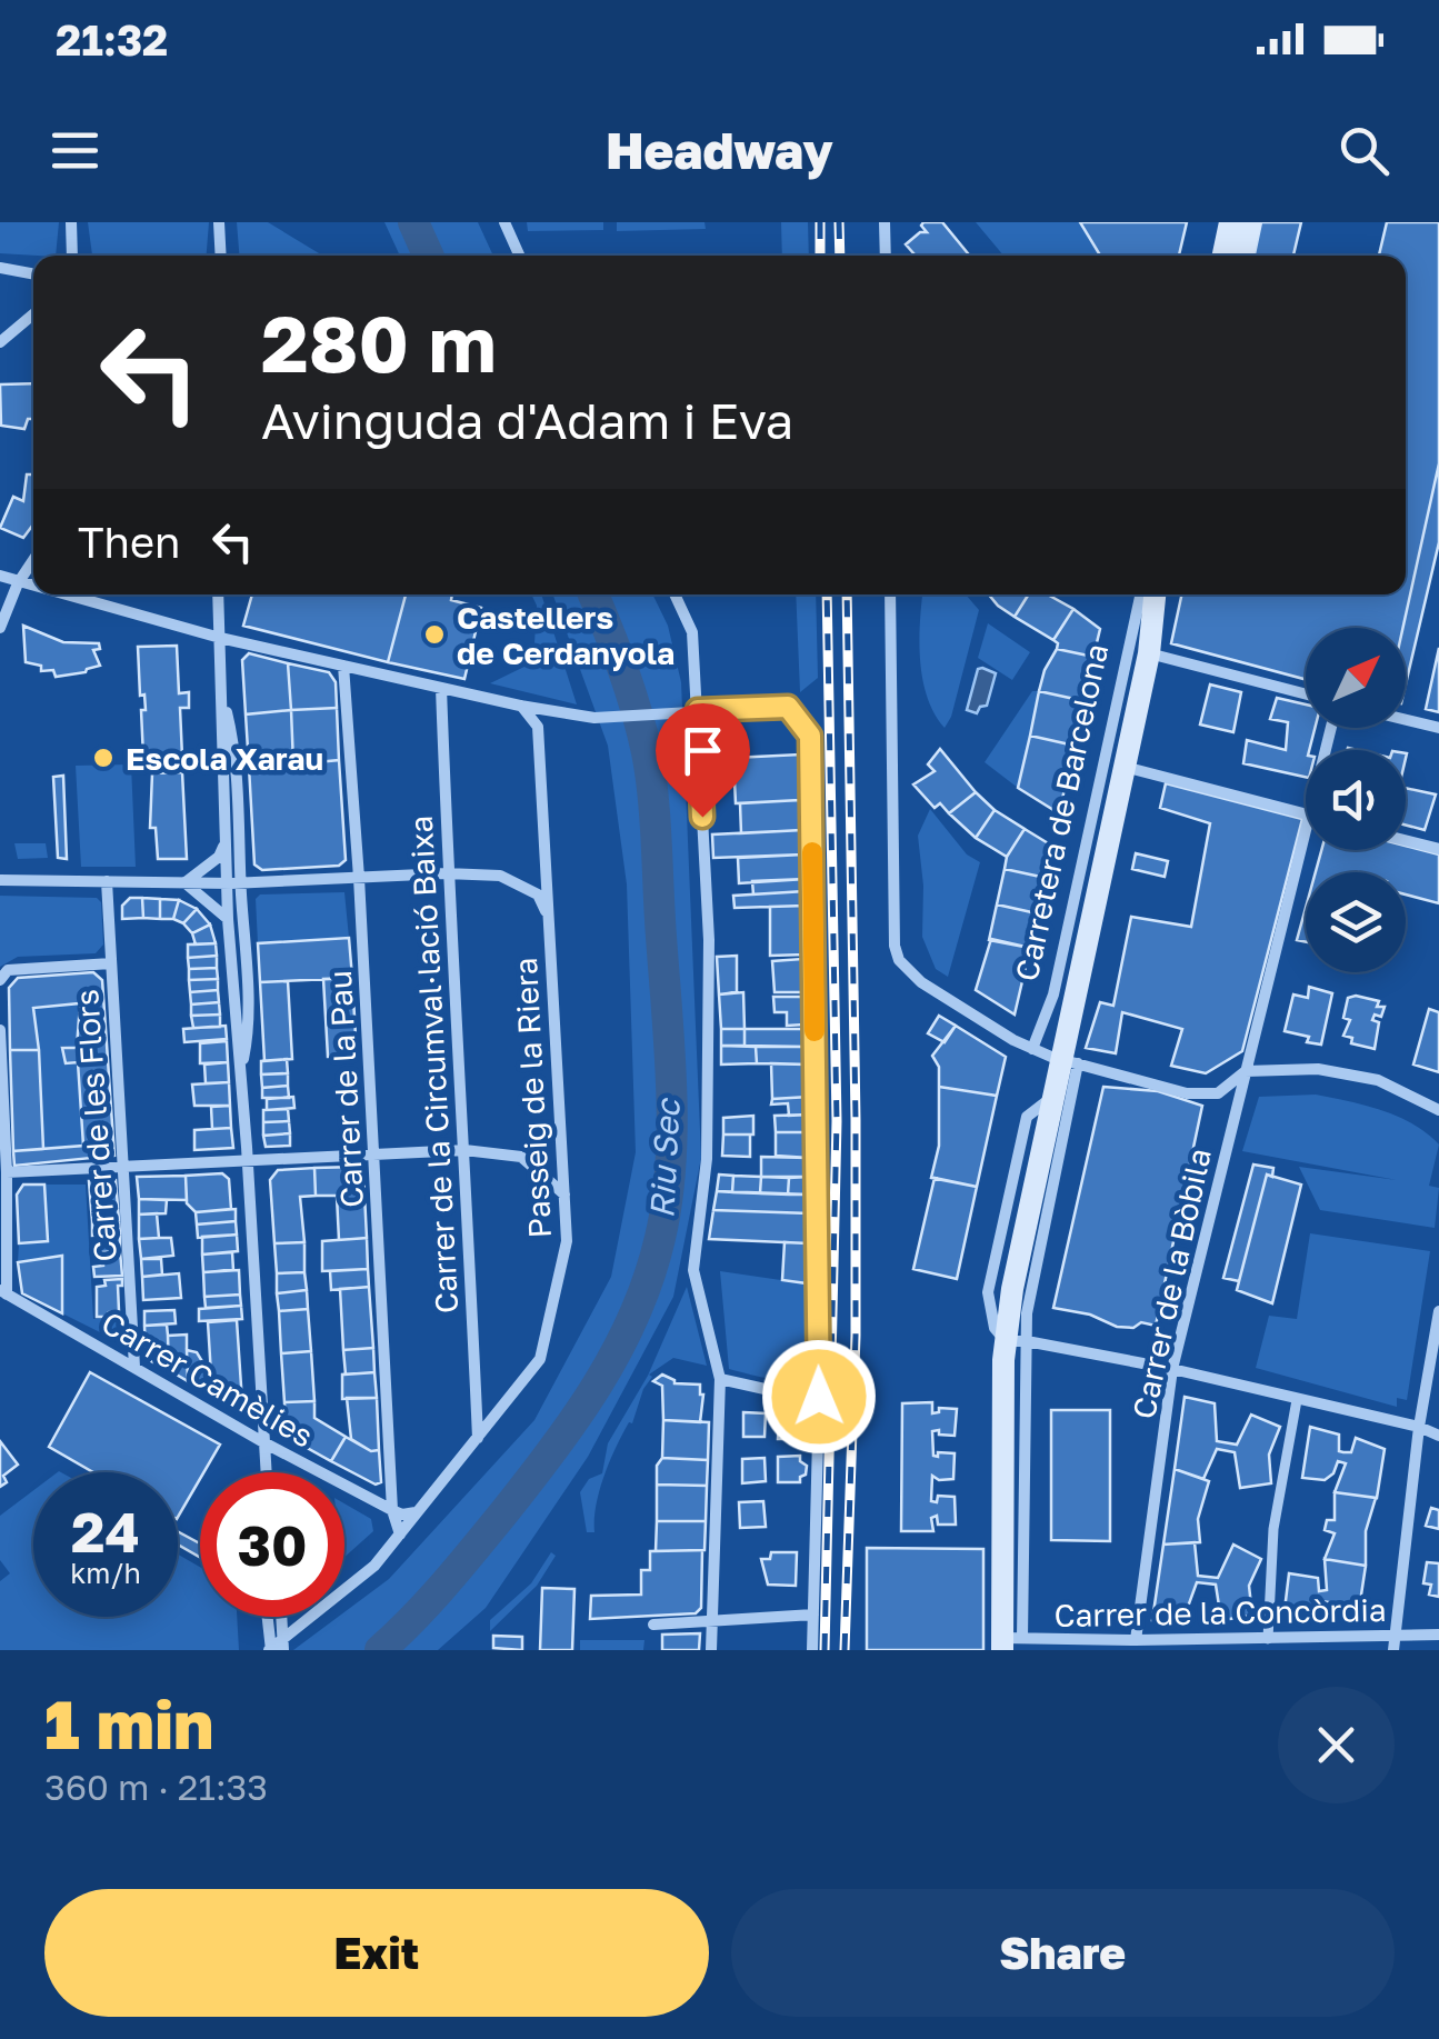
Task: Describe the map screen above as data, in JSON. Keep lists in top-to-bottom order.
{
  "streets": {
    "main road": ["Carretera de Barcelona"],
    "street": [
      "Carrer de la Circumval·lació Baixa",
      "Carrer de la Pau",
      "Passeig de la Riera",
      "Carrer de les Flors",
      "Carrer de la Bòbila",
      "Carrer Camèlies",
      "Carrer de la Concòrdia"
    ]
  },
  "crossings": [
    ["Carretera de Barcelona", "Carrer de la Concòrdia"],
    ["Carrer de la Circumval·lació Baixa", "Passeig de la Riera"],
    ["Carrer de la Pau", "Carrer Camèlies"],
    ["Passeig de la Riera", "Carrer Camèlies"],
    ["Carrer de les Flors", "Carrer Camèlies"],
    ["Carrer de la Bòbila", "Carrer de la Concòrdia"]
  ],
  "water": ["Riu Sec"],
  "places": ["Castellers de Cerdanyola", "Escola Xarau"],
  "north": "top right",
  "page": {
    "status": "21:32",
    "header": "Headway",
    "turn": ["280 m", "Avinguda d'Adam i Eva"],
    "then": "Then",
    "speed": "24 km/h",
    "limit": "30",
    "heading": ["1 min", "360 m · 21:33"],
    "buttons": ["Exit", "Share"]
  }
}
